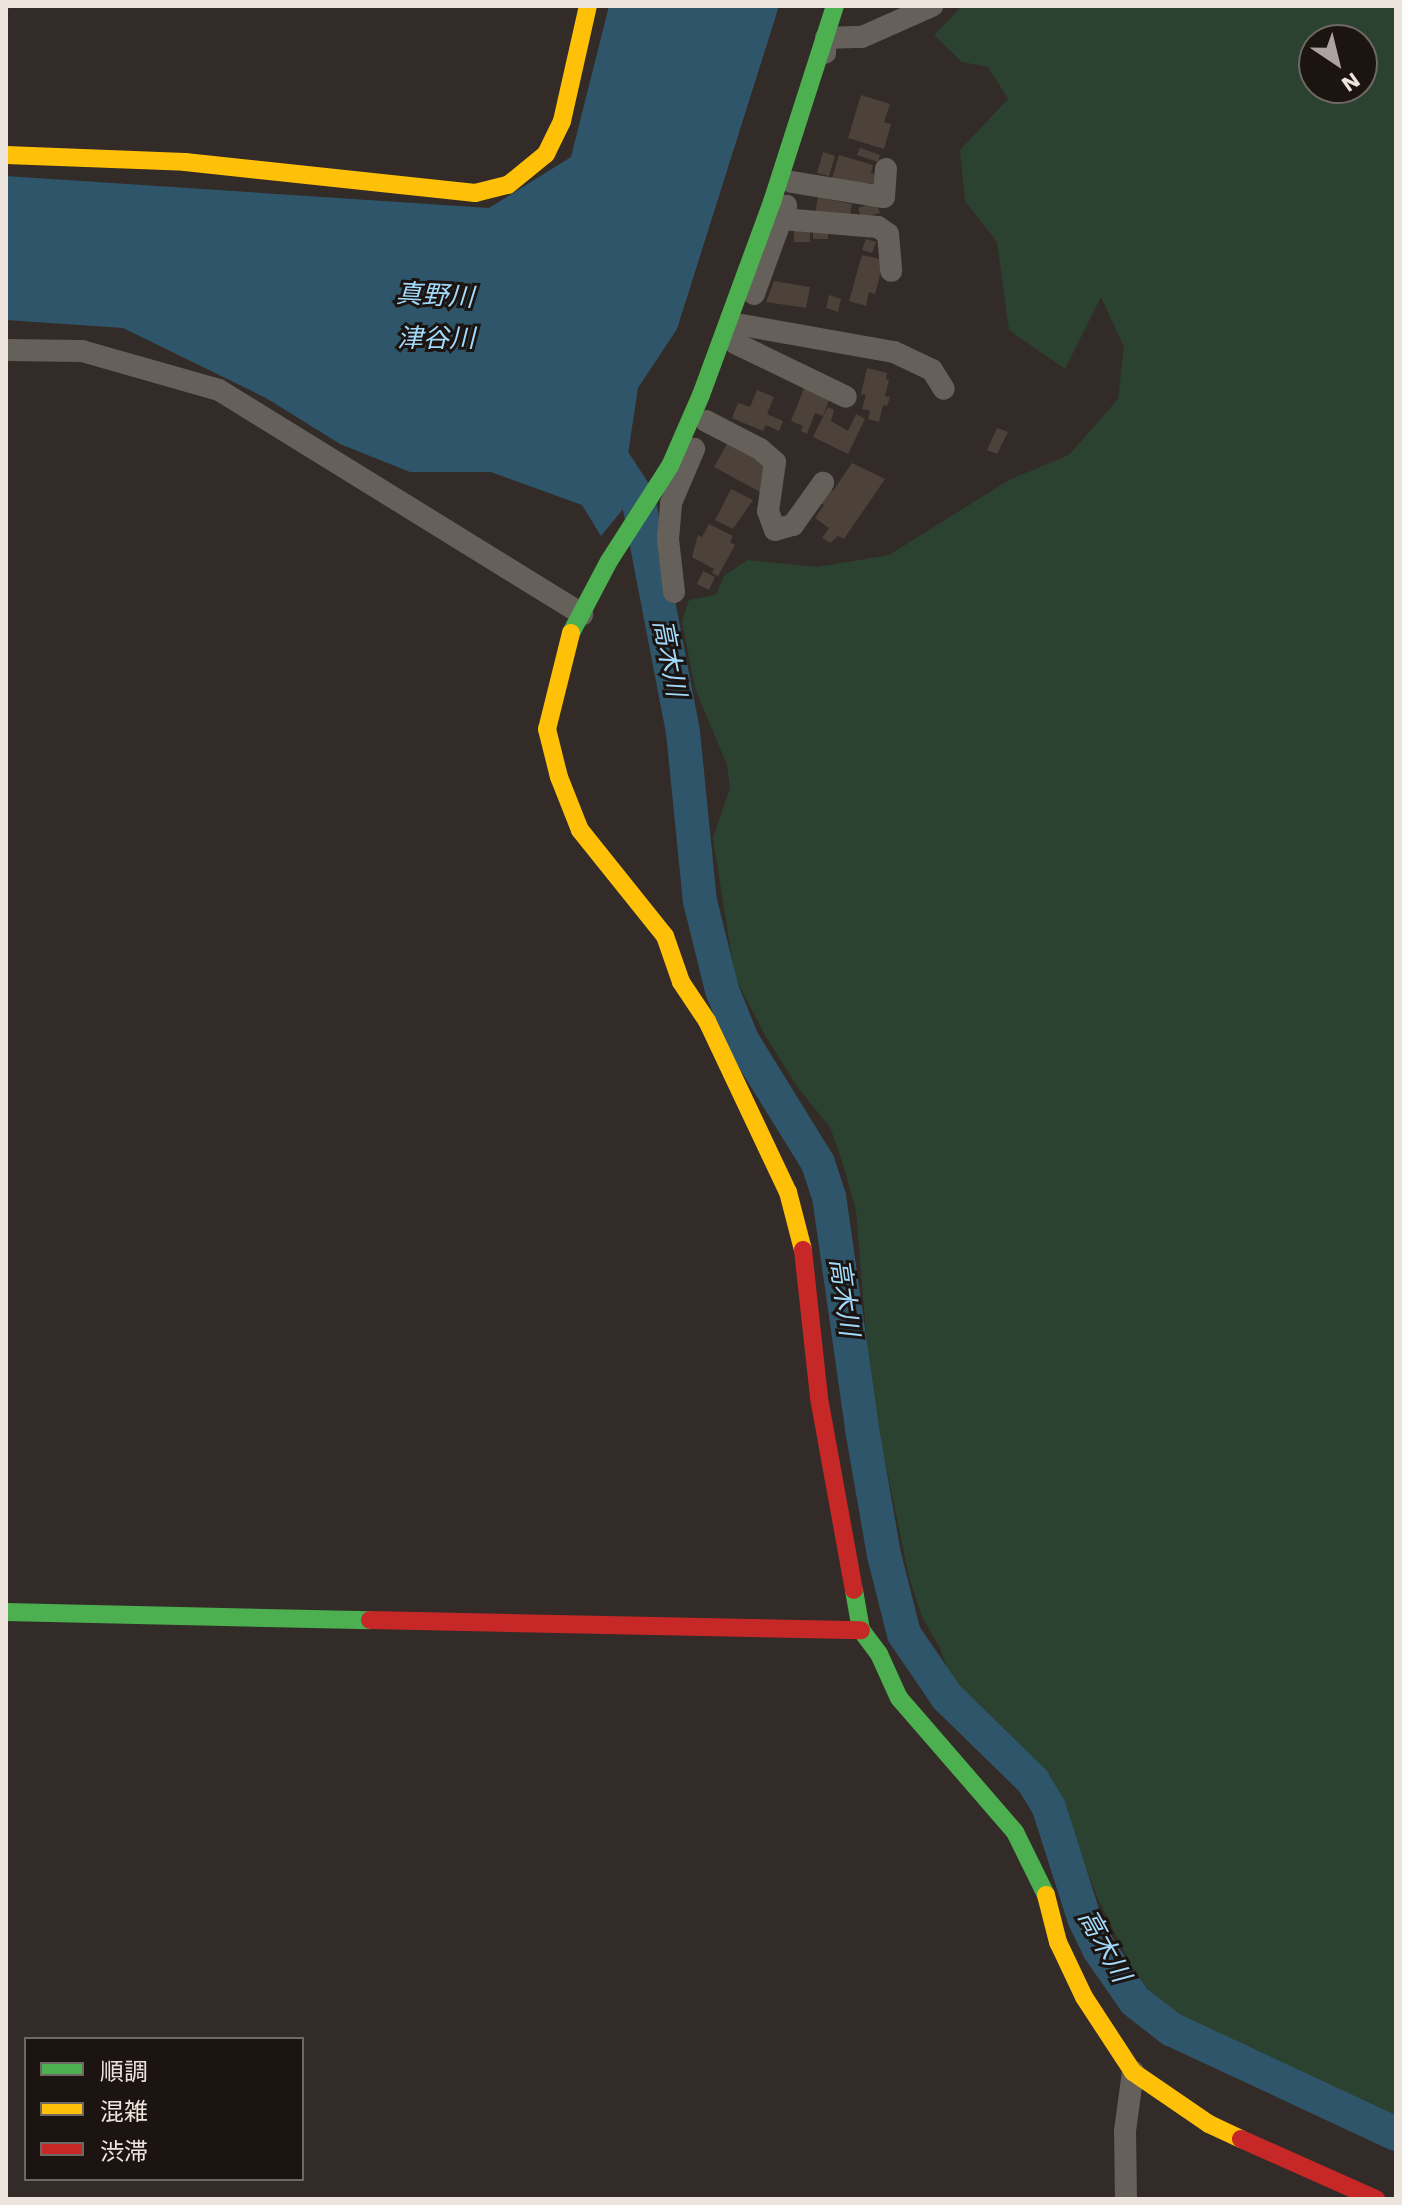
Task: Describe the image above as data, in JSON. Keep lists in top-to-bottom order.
{
  "water": ["真野川", "津谷川", "高木川"],
  "legend": ["順調", "混雑", "渋滞"],
  "north": "bottom right"
}
